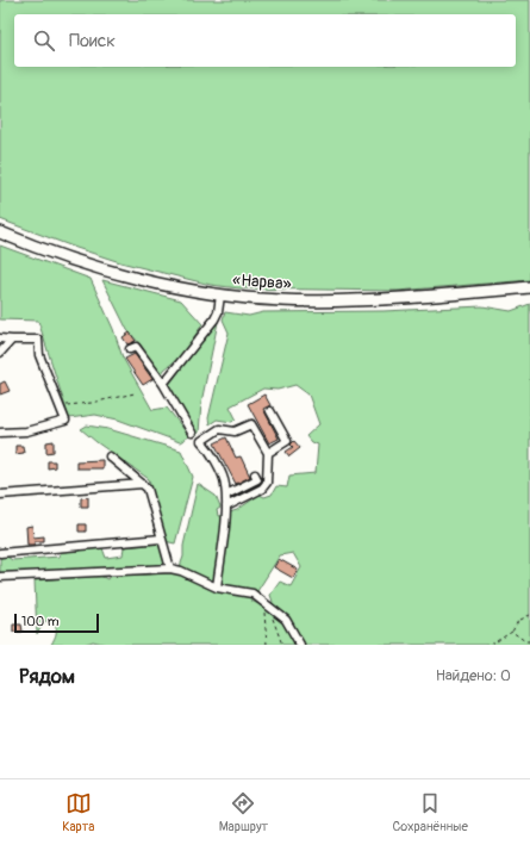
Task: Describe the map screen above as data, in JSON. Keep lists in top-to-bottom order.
{
  "streets": {
    "highway": ["«Нарва»"]
  },
  "scale_bar": "100 m",
  "page": {
    "search": "Поиск",
    "scale": "100 m",
    "heading": ["Рядом", "Найдено: 0"],
    "nav": ["Карта", "Маршрут", "Сохранённые"]
  }
}
